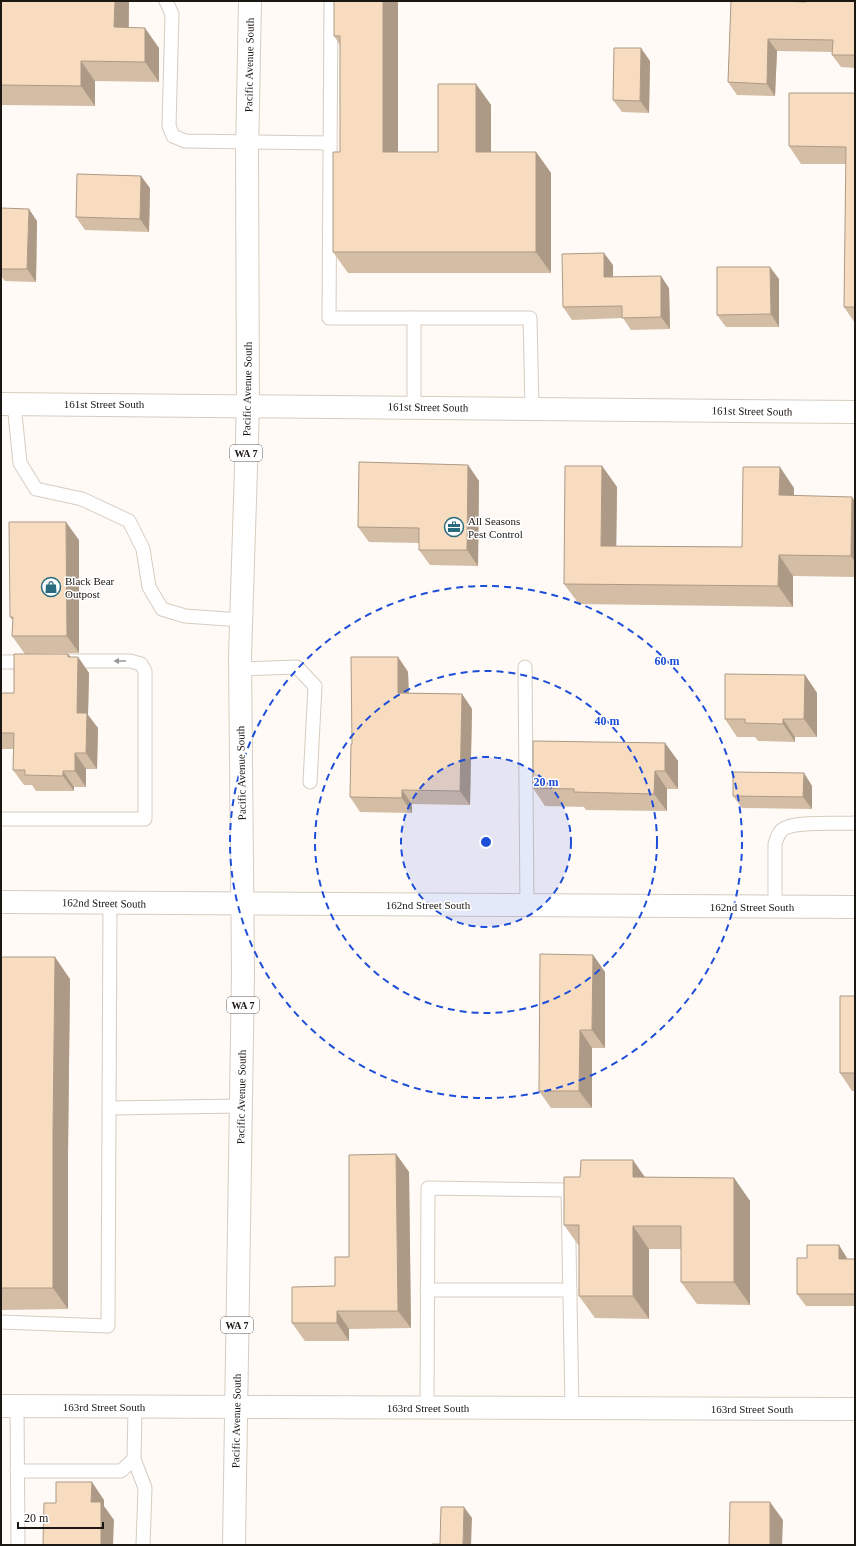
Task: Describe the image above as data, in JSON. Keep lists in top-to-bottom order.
{
  "streets": {
    "street": [
      "Pacific Avenue South",
      "161st Street South",
      "WA 7",
      "162nd Street South",
      "163rd Street South"
    ]
  },
  "crossings": [
    ["Pacific Avenue South", "161st Street South"],
    ["Pacific Avenue South", "162nd Street South"],
    ["Pacific Avenue South", "163rd Street South"]
  ],
  "places": {
    "office": ["All Seasons Pest Control"],
    "shop": ["Black Bear Outpost"]
  },
  "scale_bar": "20 m",
  "rings": ["60 m", "40 m", "20 m"]
}
